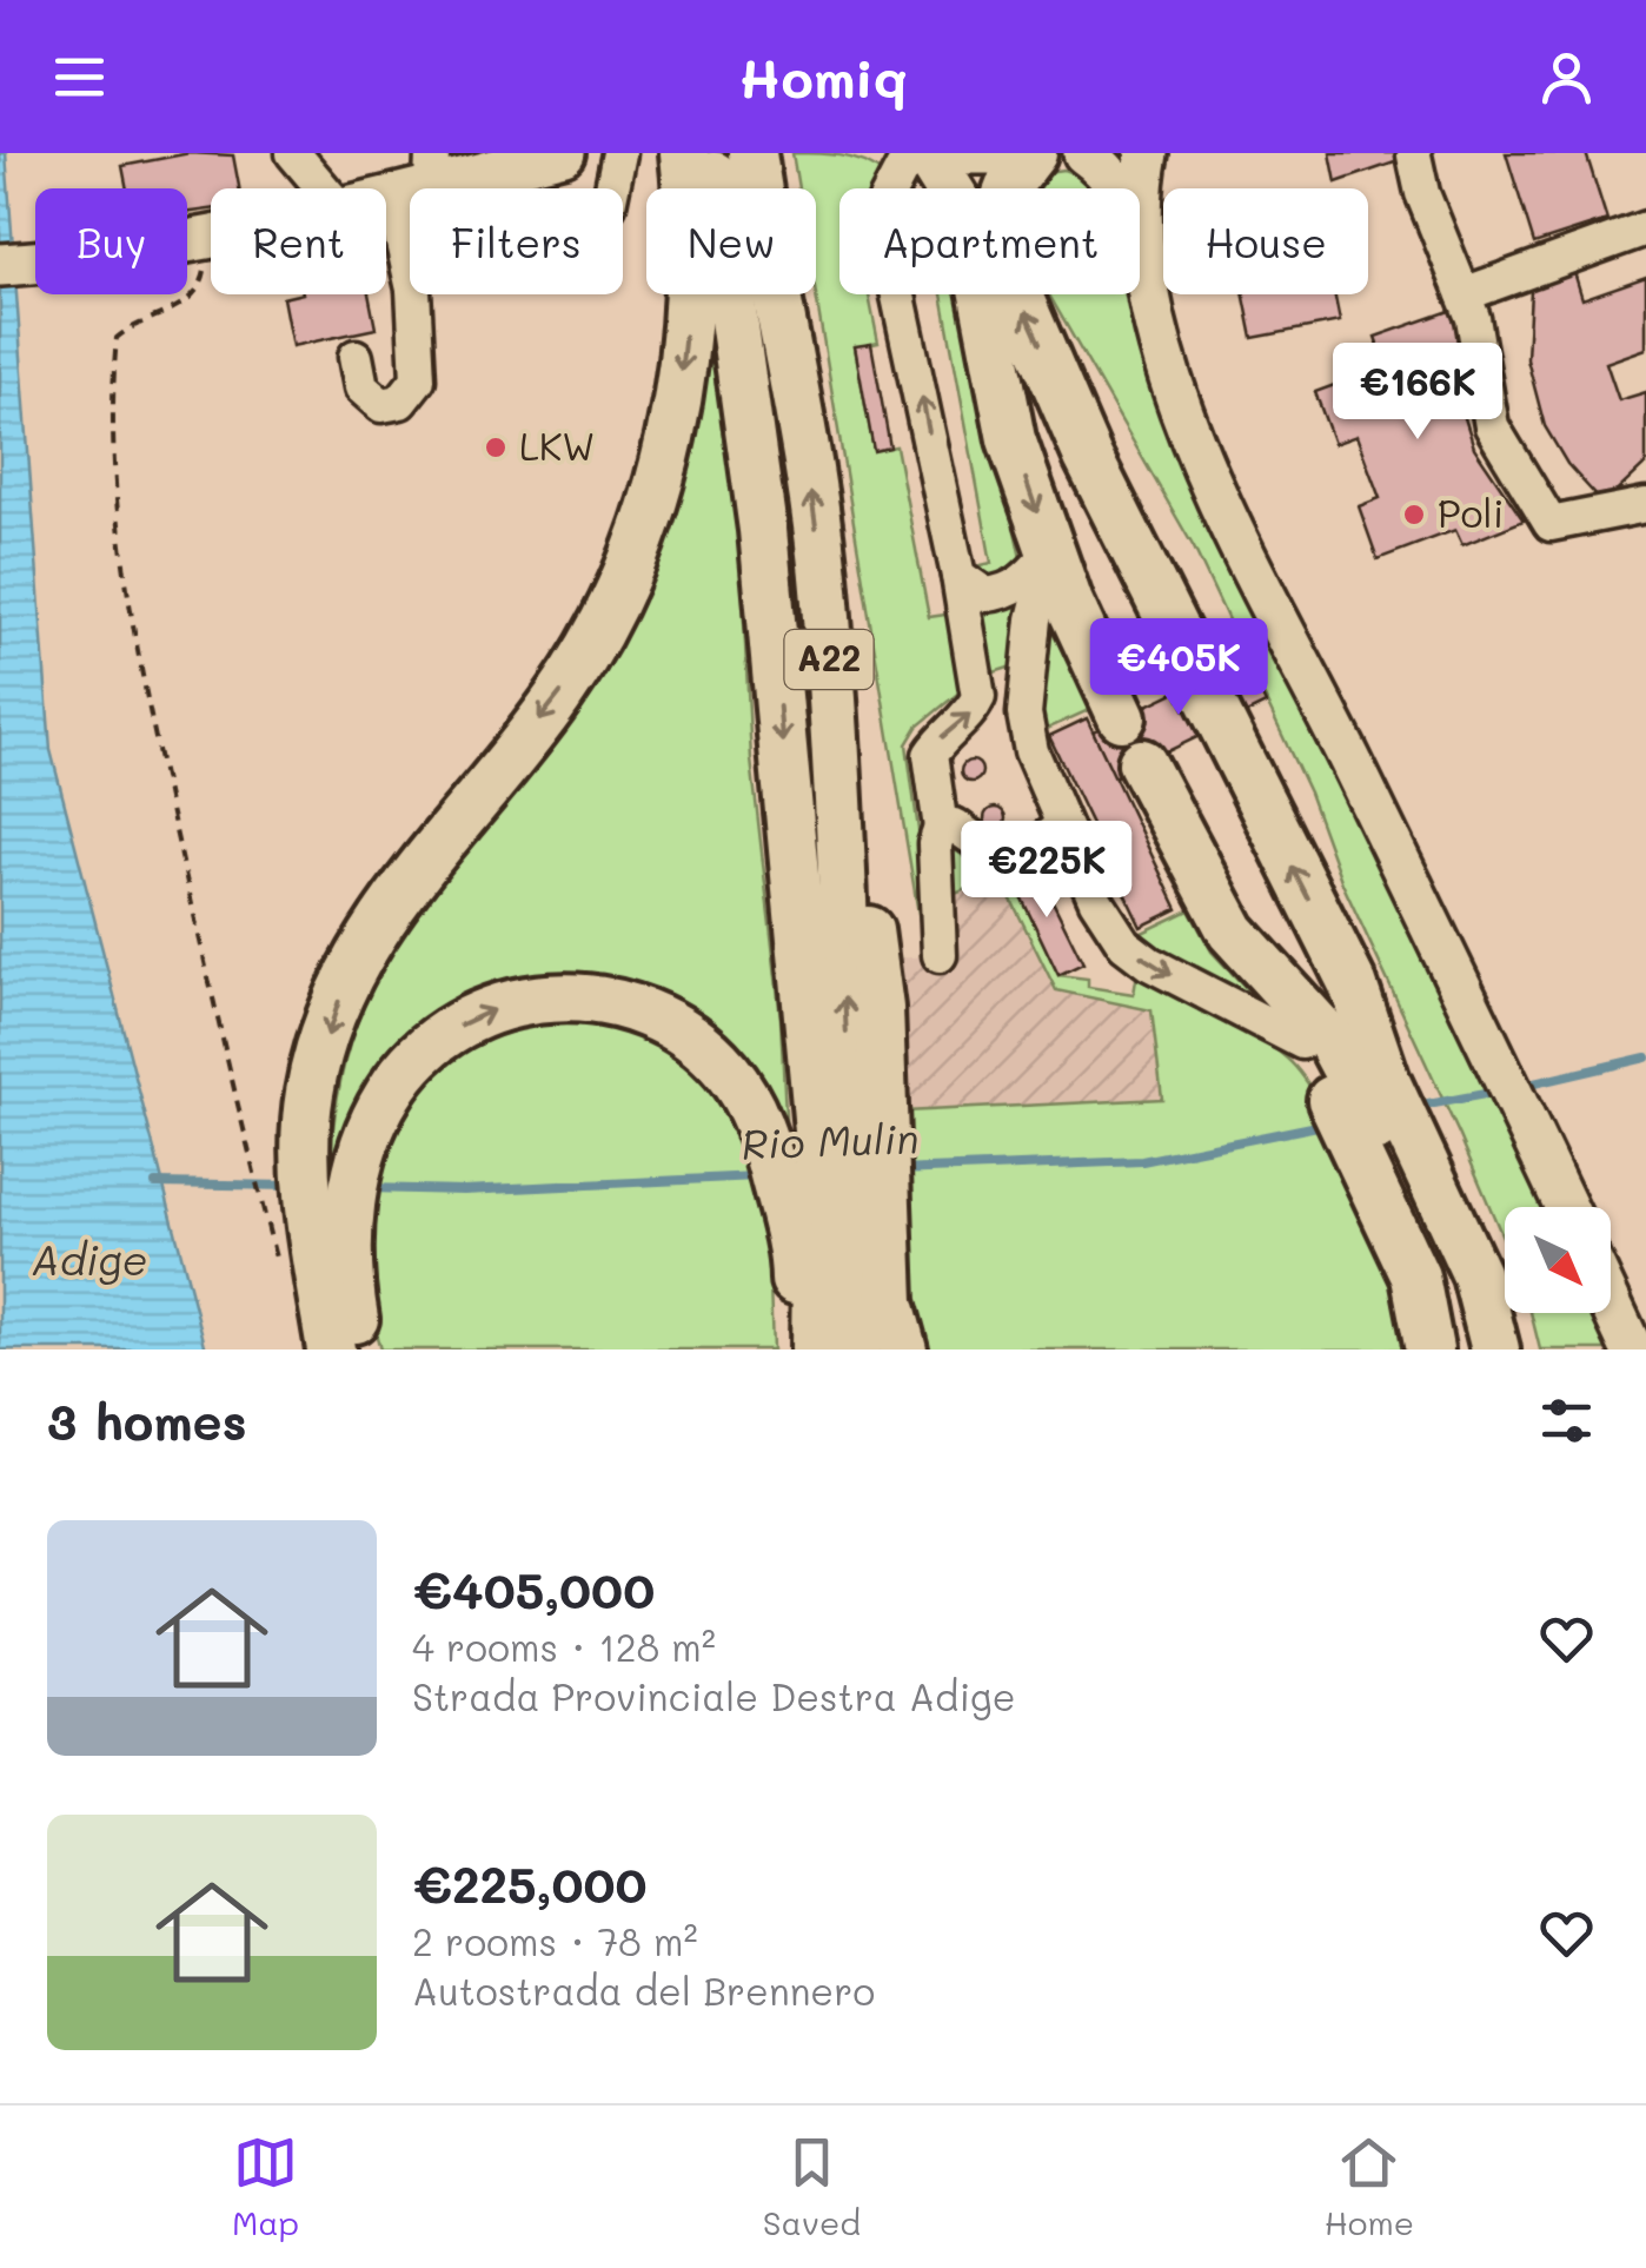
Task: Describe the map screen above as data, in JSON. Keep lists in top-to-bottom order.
{
  "streets": {
    "highway": ["A22"]
  },
  "water": ["Rio Mulin", "Adige"],
  "places": ["LKW", "Poli"],
  "north": "bottom right",
  "page": {
    "header": "Homiq",
    "chip": [
      "Buy",
      "Rent",
      "Filters",
      "New",
      "Apartment",
      "House"
    ],
    "price": ["€166K", "€405K", "€225K"],
    "heading": "3 homes",
    "list": [
      {
        "name": "€405,000",
        "note": "4 rooms · 128 m² · Strada Provinciale Destra Adige"
      },
      {
        "name": "€225,000",
        "note": "2 rooms · 78 m² · Autostrada del Brennero"
      }
    ],
    "tabs": ["Map", "Saved", "Home"]
  }
}
